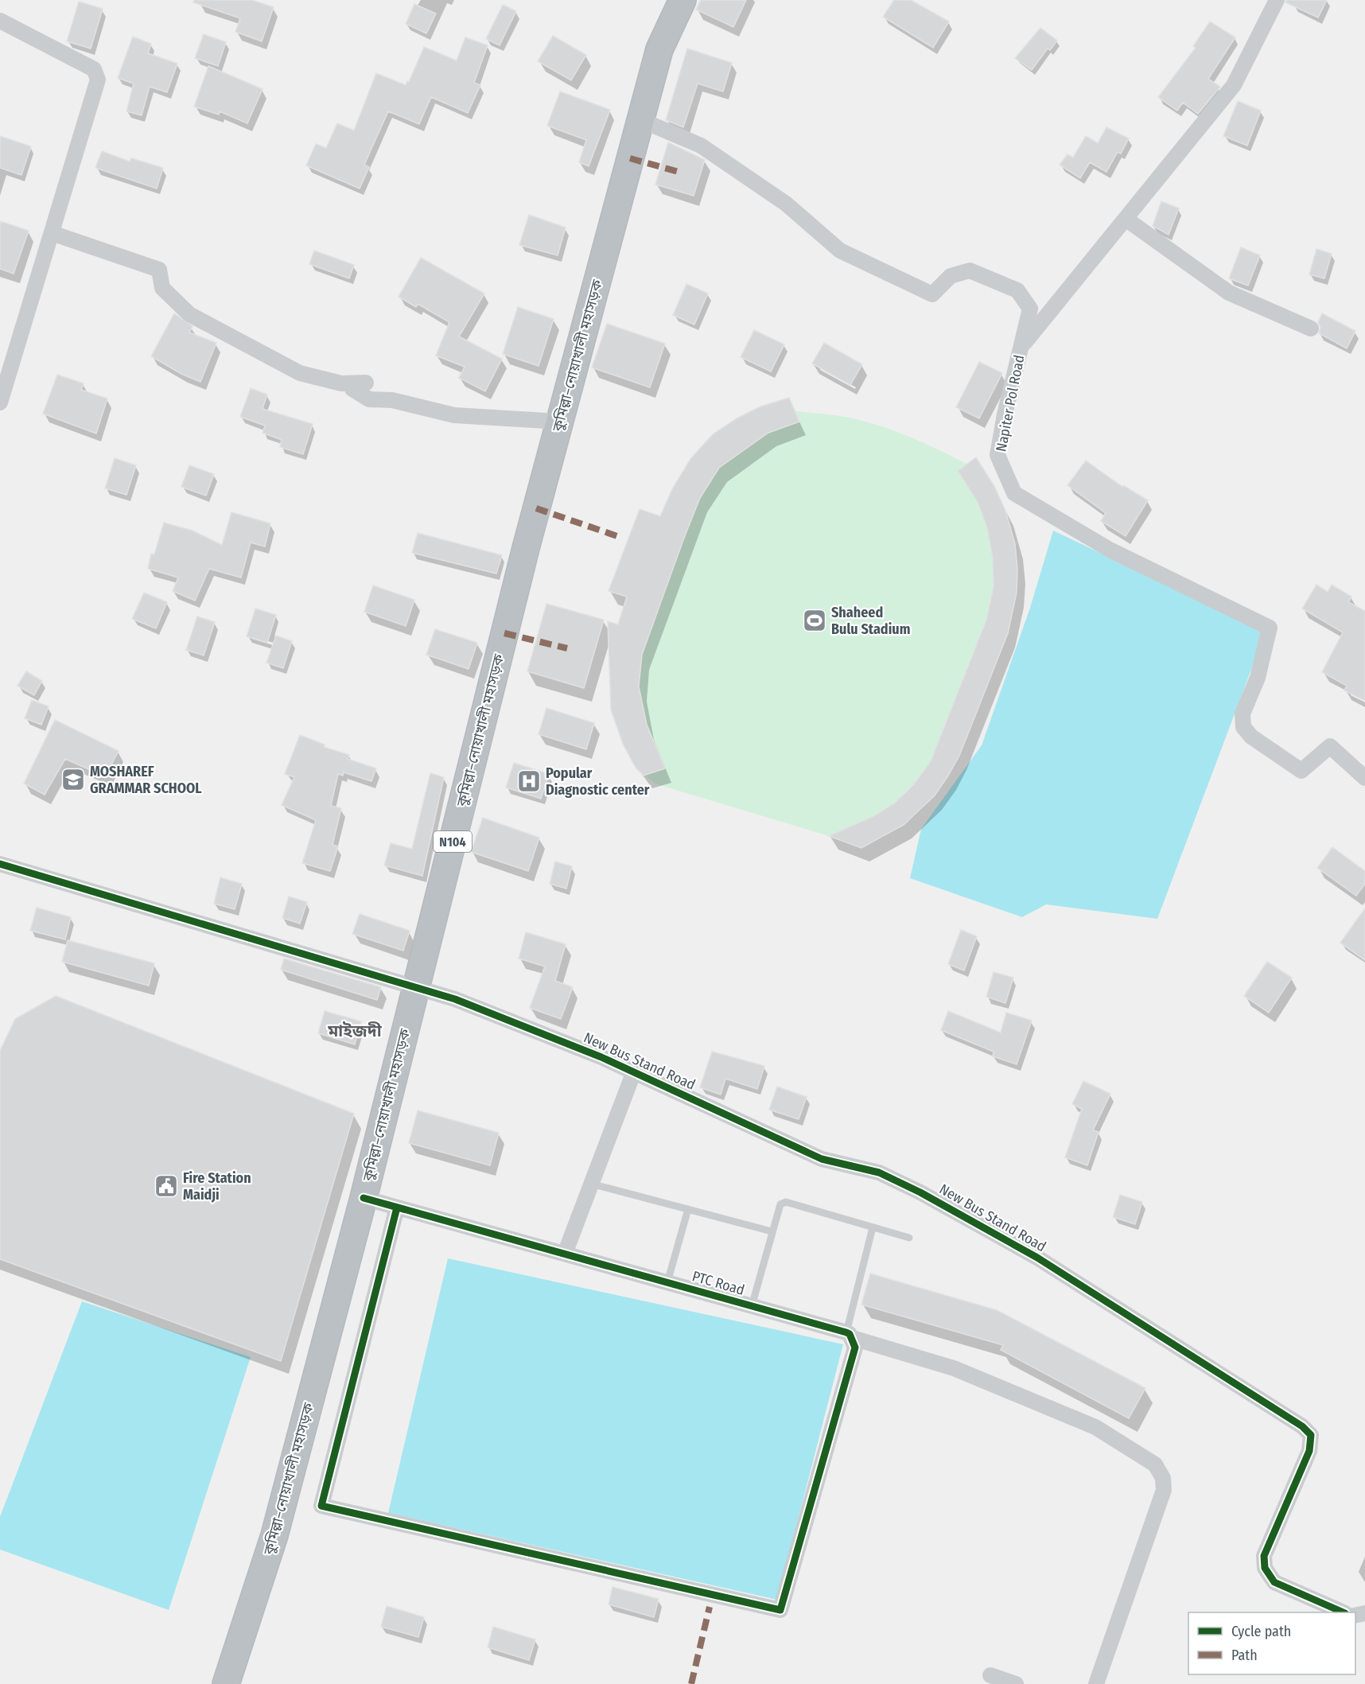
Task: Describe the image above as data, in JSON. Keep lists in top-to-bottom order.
{
  "streets": {
    "highway": ["কুমিল্লা–নোয়াখালী মহাসড়ক", "N104"],
    "street": ["Napiter Pol Road", "New Bus Stand Road", "PTC Road"]
  },
  "crossings": [
    ["কুমিল্লা–নোয়াখালী মহাসড়ক", "Napiter Pol Road"],
    ["কুমিল্লা–নোয়াখালী মহাসড়ক", "New Bus Stand Road"],
    ["কুমিল্লা–নোয়াখালী মহাসড়ক", "PTC Road"]
  ],
  "districts": ["মাইজদী"],
  "places": {
    "sports": ["Shaheed Bulu Stadium"],
    "school or university": ["MOSHAREF GRAMMAR SCHOOL"],
    "hospital": ["Popular Diagnostic center"],
    "public building": ["Fire Station Maidji"]
  },
  "legend": ["Cycle path", "Path"]
}
